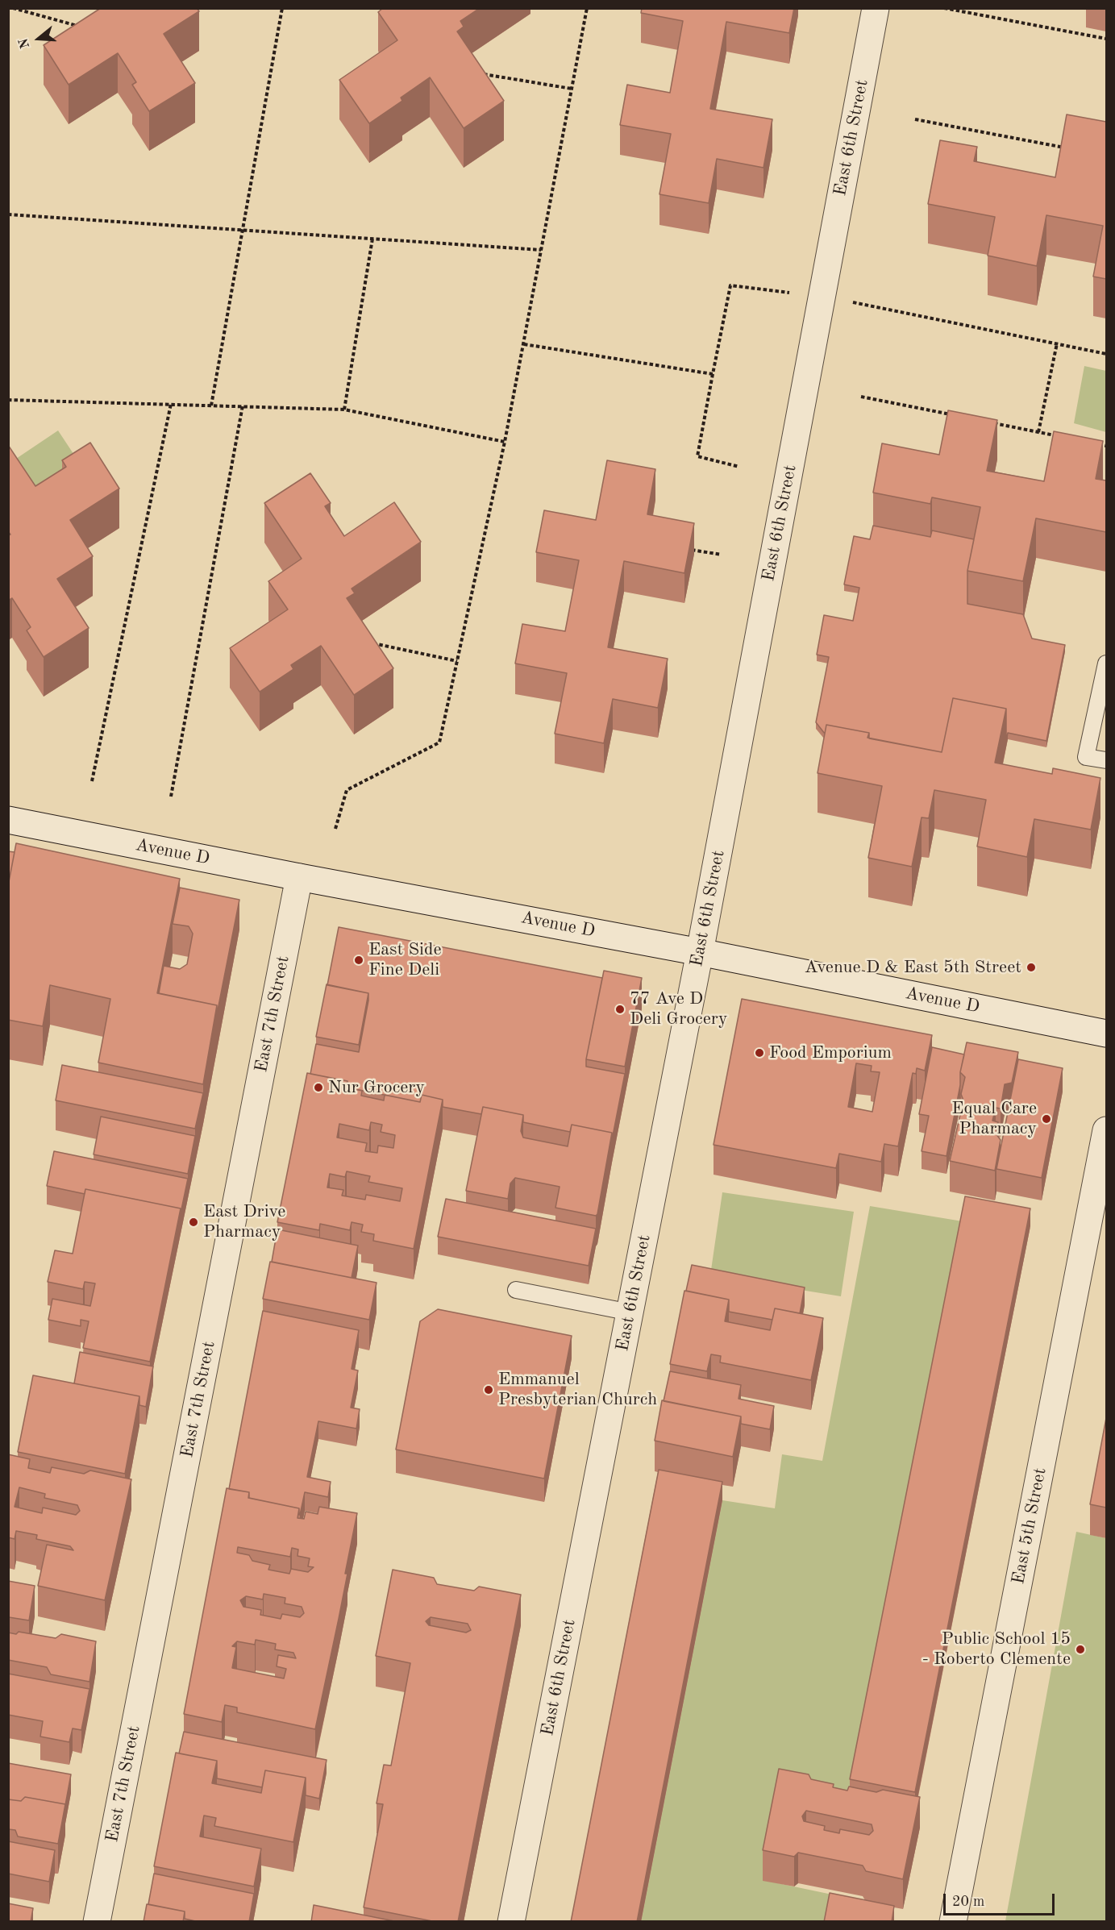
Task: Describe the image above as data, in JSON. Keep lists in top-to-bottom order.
{
  "streets": {
    "street": [
      "East 6th Street",
      "Avenue D",
      "East 7th Street",
      "East 5th Street"
    ]
  },
  "crossings": [
    ["East 6th Street", "Avenue D"],
    ["Avenue D", "East 7th Street"]
  ],
  "places": [
    "East Side Fine Deli",
    "Avenue D & East 5th Street",
    "77 Ave D Deli Grocery",
    "Food Emporium",
    "Nur Grocery",
    "Equal Care Pharmacy",
    "East Drive Pharmacy",
    "Emmanuel Presbyterian Church",
    "Public School 15 - Roberto Clemente"
  ],
  "scale_bar": "20 m",
  "north": "left"
}
